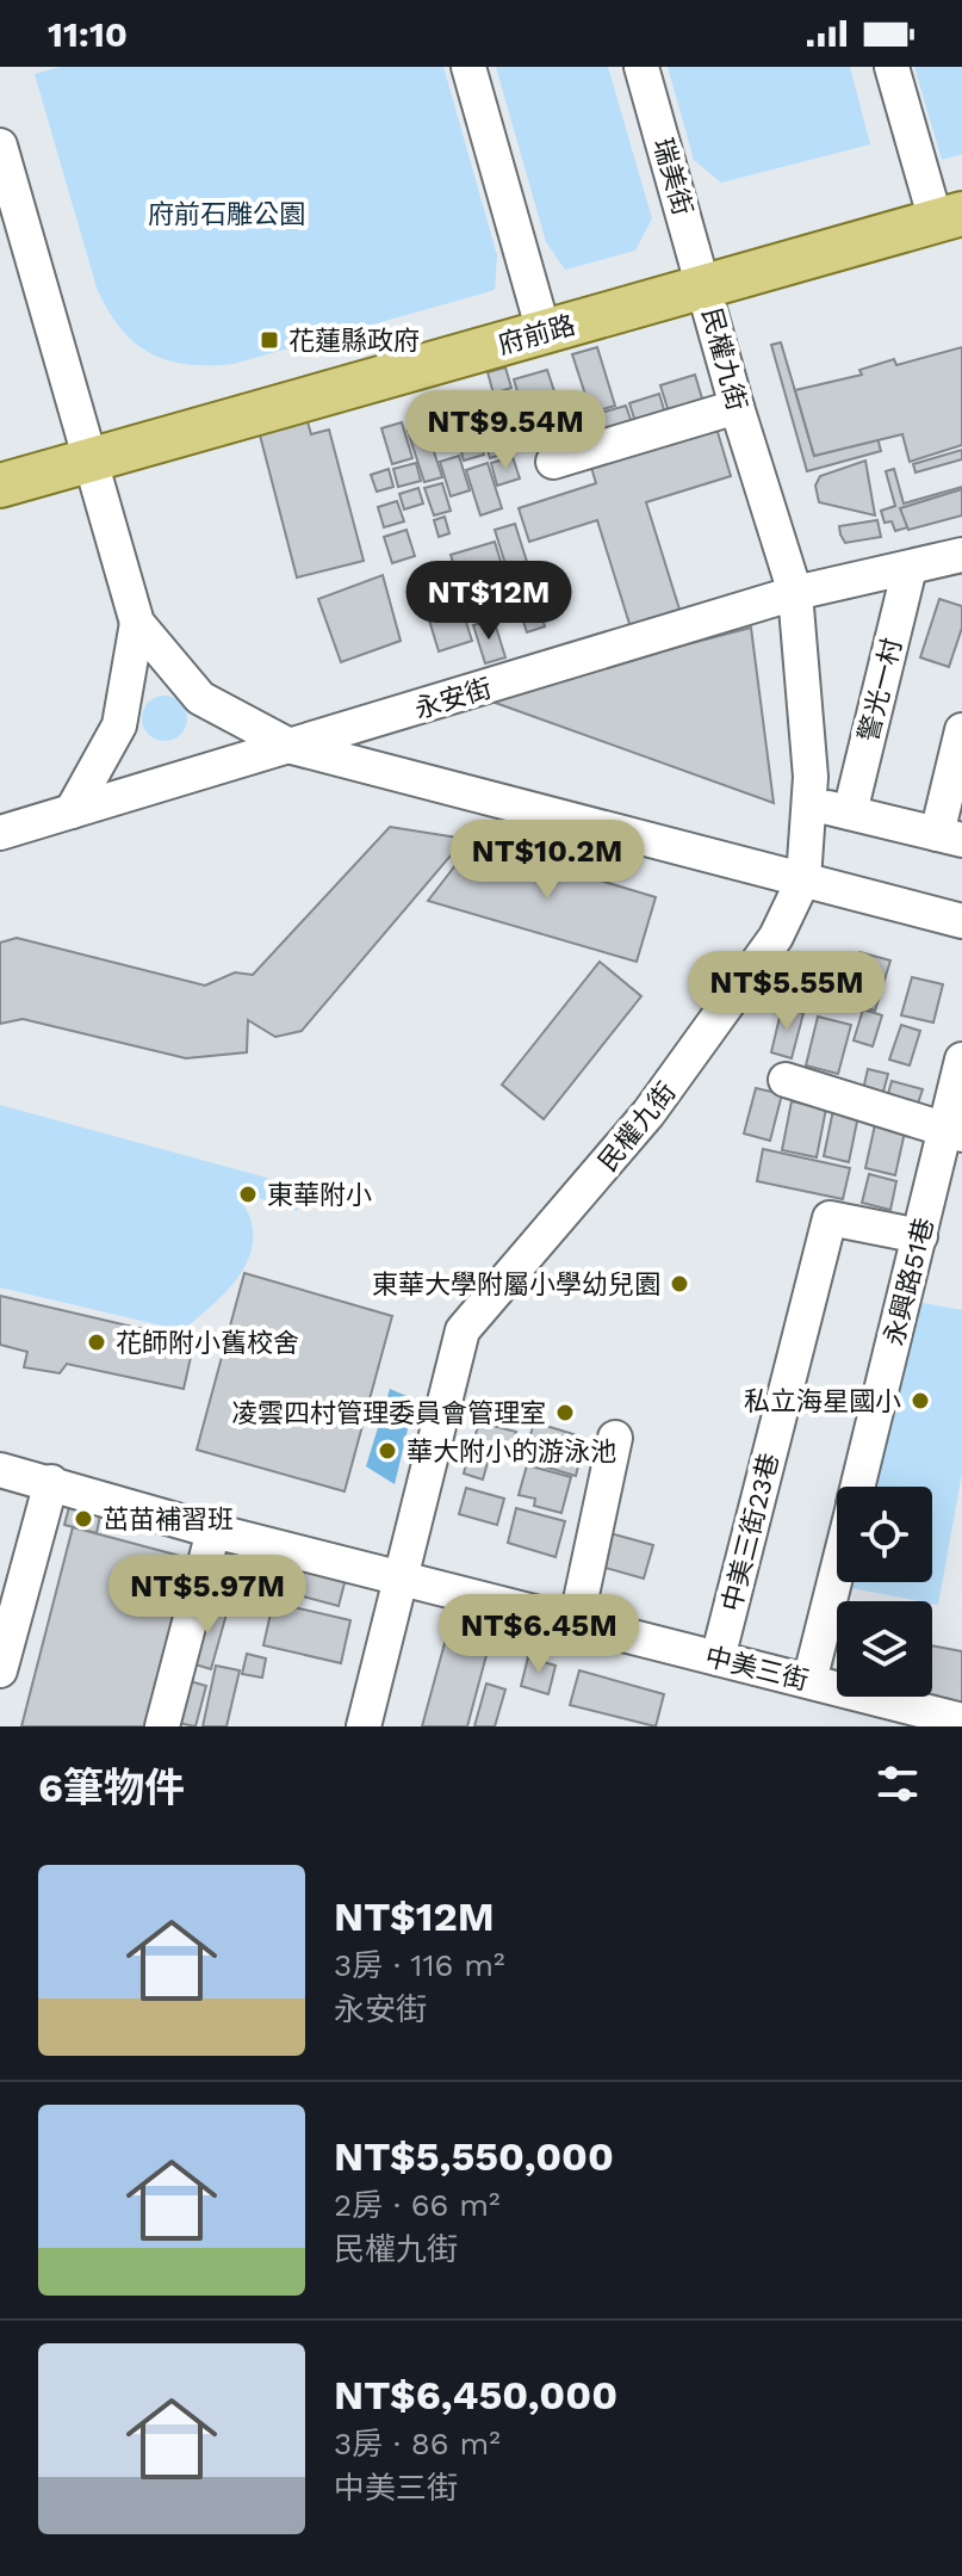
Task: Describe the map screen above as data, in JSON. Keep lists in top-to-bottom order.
{
  "streets": {
    "main road": ["府前路"],
    "street": [
      "瑞美街",
      "民權九街",
      "警光一村",
      "永安街",
      "永興路51巷",
      "中美三街23巷",
      "中美三街"
    ]
  },
  "crossings": [
    ["瑞美街", "府前路"],
    ["瑞美街", "民權九街"],
    ["府前路", "民權九街"],
    ["民權九街", "永安街"],
    ["民權九街", "中美三街"],
    ["警光一村", "永安街"],
    ["永興路51巷", "中美三街23巷"],
    ["永興路51巷", "中美三街"],
    ["中美三街23巷", "中美三街"]
  ],
  "parks": ["府前石雕公園"],
  "places": {
    "transit": ["花蓮縣政府"],
    "other": [
      "東華附小",
      "東華大學附屬小學幼兒園",
      "花師附小舊校舍",
      "私立海星國小",
      "凌雲四村管理委員會管理室",
      "華大附小的游泳池",
      "茁苗補習班"
    ]
  },
  "page": {
    "status": "11:10",
    "price": [
      "NT$9.54M",
      "NT$12M",
      "NT$10.2M",
      "NT$5.55M",
      "NT$5.97M",
      "NT$6.45M"
    ],
    "heading": "6筆物件",
    "list": [
      {
        "name": "NT$12M",
        "note": "3房 · 116 m² · 永安街"
      },
      {
        "name": "NT$5,550,000",
        "note": "2房 · 66 m² · 民權九街"
      },
      {
        "name": "NT$6,450,000",
        "note": "3房 · 86 m² · 中美三街"
      }
    ]
  }
}
